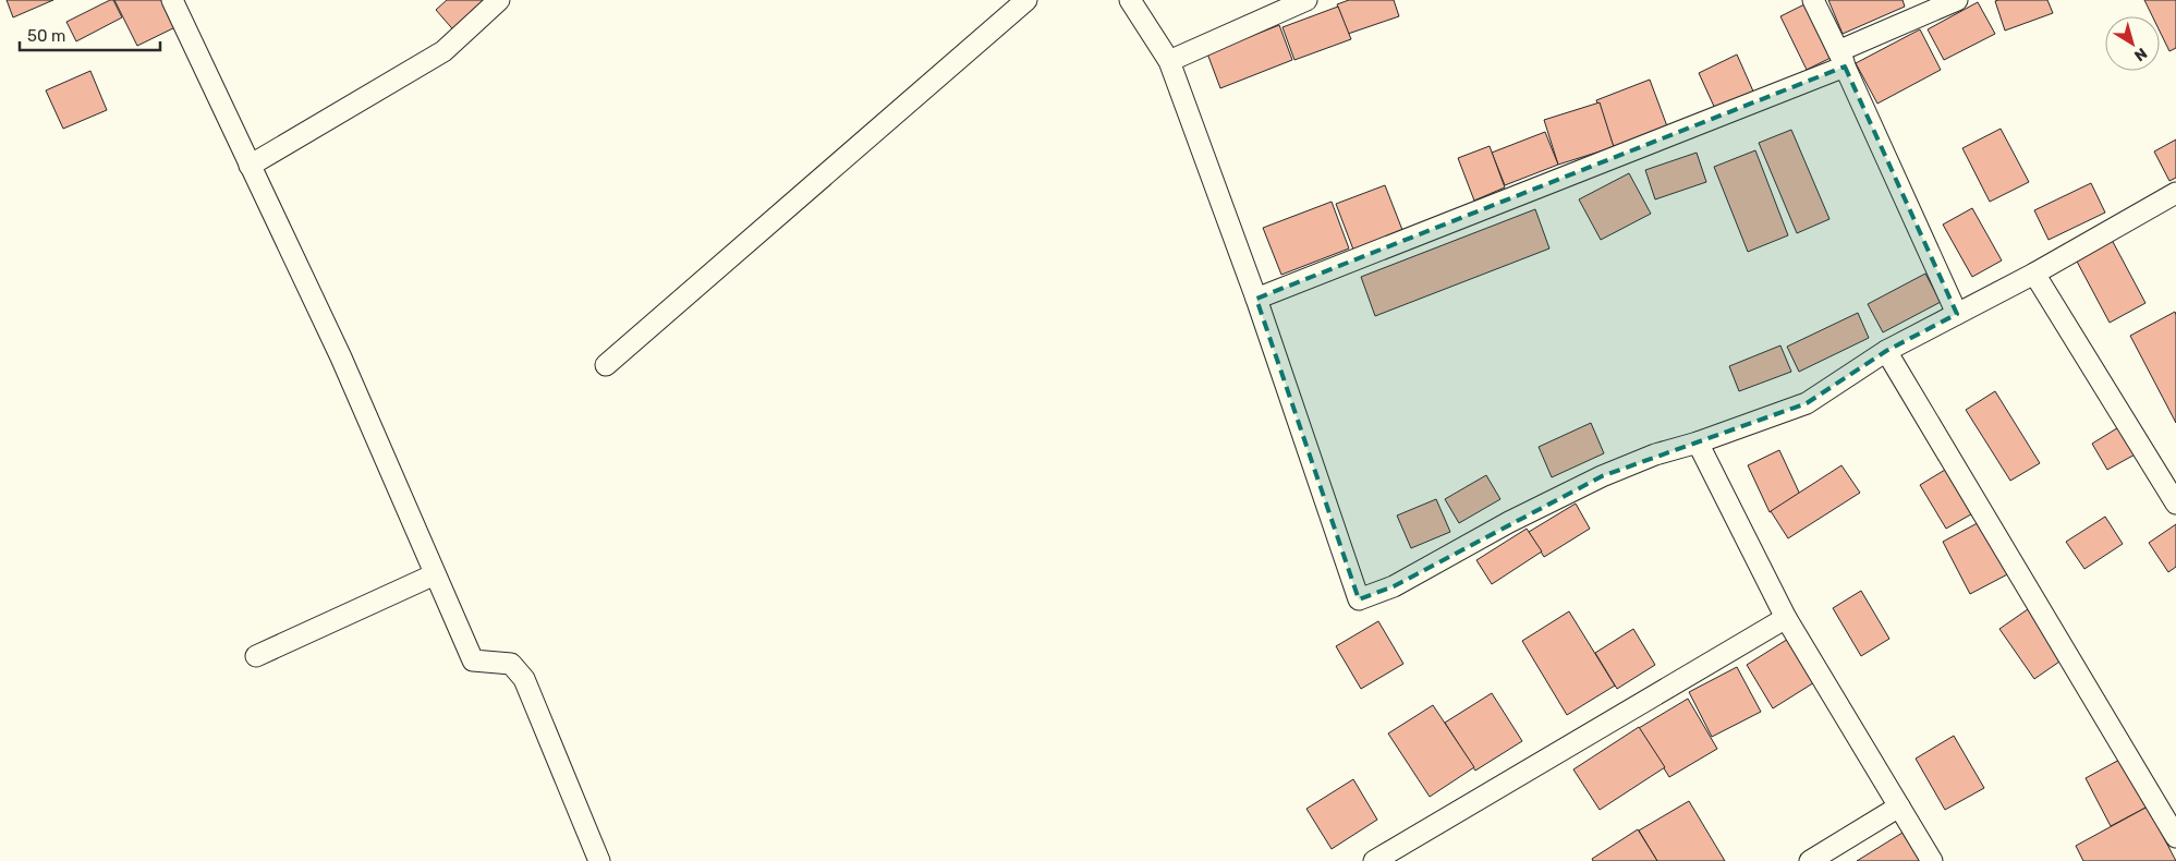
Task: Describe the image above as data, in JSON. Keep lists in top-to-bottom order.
{
  "scale_bar": "50 m",
  "north": "bottom right"
}
